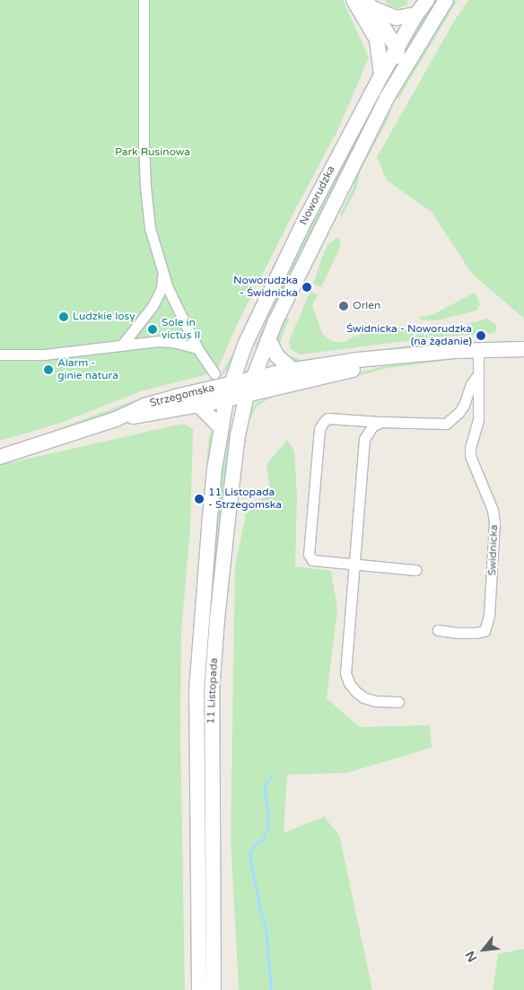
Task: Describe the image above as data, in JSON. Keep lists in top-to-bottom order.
{
  "streets": {
    "main road": ["Noworudzka", "Strzegomska", "11 Listopada"],
    "street": ["Świdnicka"]
  },
  "crossings": [
    ["Noworudzka", "Strzegomska"],
    ["Noworudzka", "11 Listopada"],
    ["Strzegomska", "11 Listopada"]
  ],
  "parks": ["Park Rusinowa"],
  "places": [
    "Noworudzka - Świdnicka",
    "Orlen",
    "Ludzkie losy",
    "Sole in victus II",
    "Świdnicka - Noworudzka (na żądanie)",
    "Alarm - ginie natura",
    "11 Listopada - Strzegomska"
  ],
  "north": "bottom left"
}
